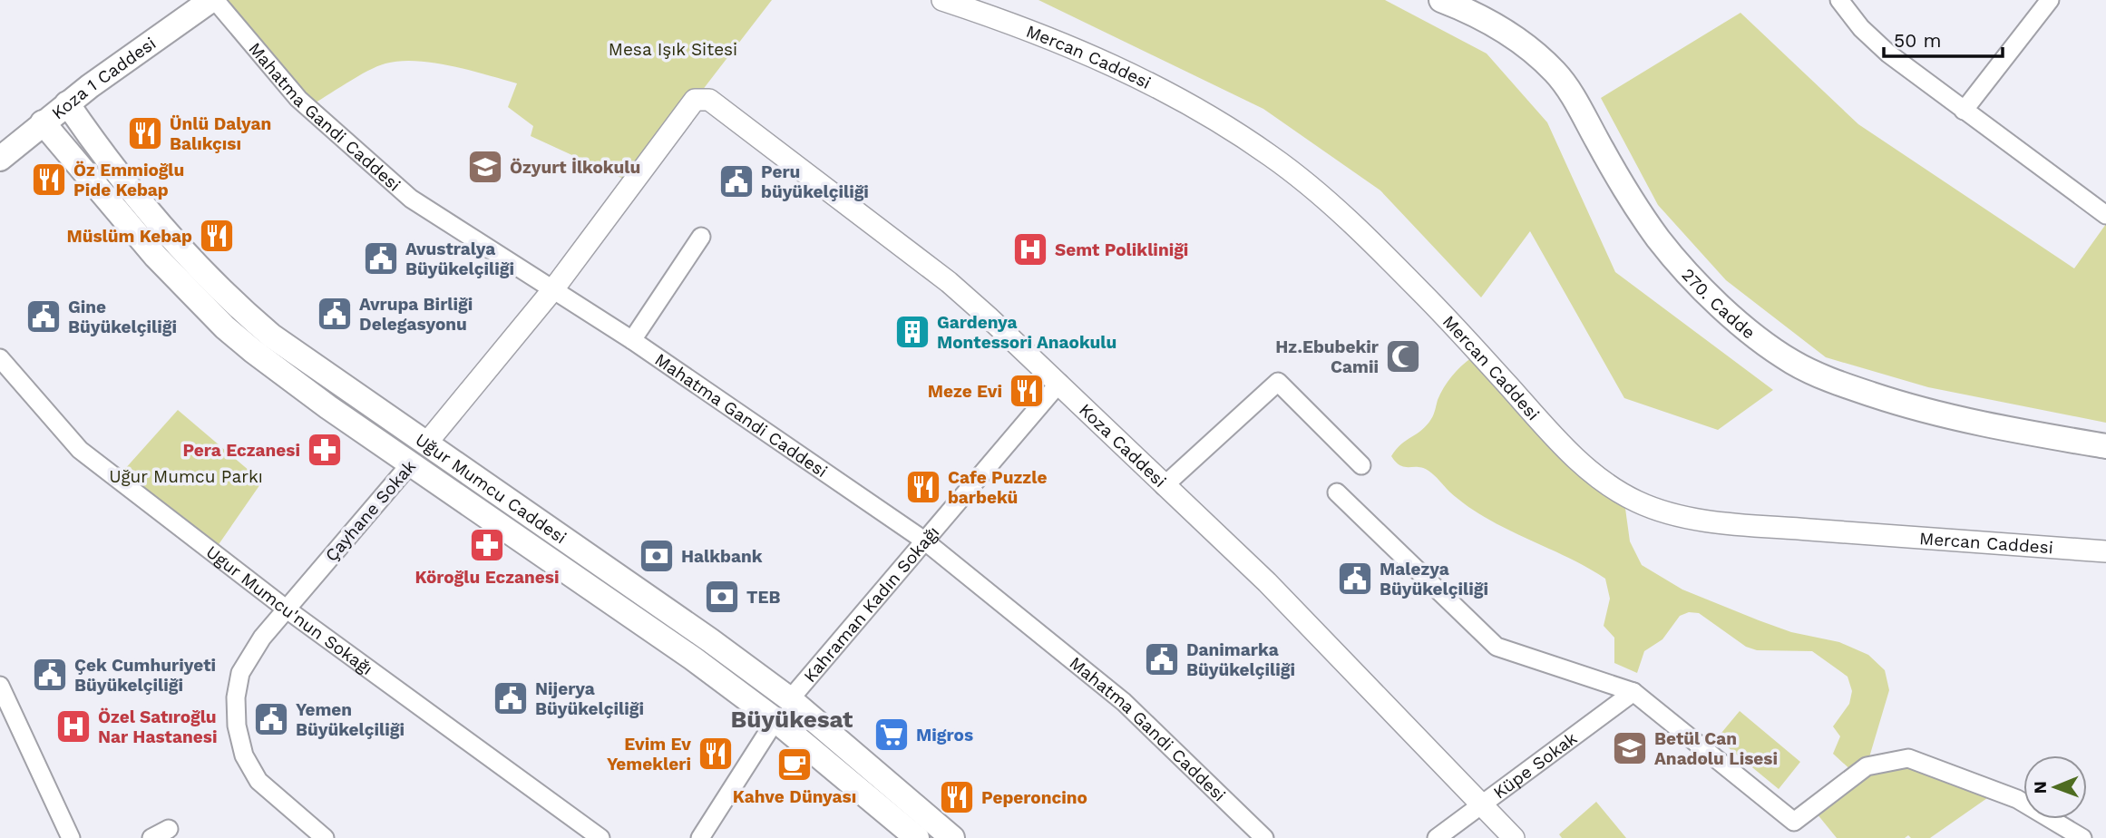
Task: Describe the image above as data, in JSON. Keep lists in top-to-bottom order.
{
  "streets": {
    "main road": [
      "Koza 1 Caddesi",
      "270. Cadde",
      "Uğur Mumcu Caddesi",
      "Çayhane Sokak",
      "Kahraman Kadın Sokağı"
    ],
    "street": [
      "Mercan Caddesi",
      "Mahatma Gandi Caddesi",
      "Koza Caddesi",
      "Ugur Mumcu'nun Sokağı",
      "Küpe Sokak"
    ]
  },
  "crossings": [
    ["Koza 1 Caddesi", "Mahatma Gandi Caddesi"],
    ["Koza 1 Caddesi", "Uğur Mumcu Caddesi"],
    ["Mahatma Gandi Caddesi", "Çayhane Sokak"],
    ["Mahatma Gandi Caddesi", "Kahraman Kadın Sokağı"],
    ["Koza Caddesi", "Çayhane Sokak"],
    ["Koza Caddesi", "Kahraman Kadın Sokağı"],
    ["Koza Caddesi", "Küpe Sokak"],
    ["Uğur Mumcu Caddesi", "Çayhane Sokak"],
    ["Uğur Mumcu Caddesi", "Kahraman Kadın Sokağı"],
    ["Çayhane Sokak", "Ugur Mumcu'nun Sokağı"]
  ],
  "districts": ["Büyükesat"],
  "parks": ["Mesa Işık Sitesi", "Uğur Mumcu Parkı"],
  "places": {
    "restaurant": [
      "Ünlü Dalyan Balıkçısı",
      "Öz Emmioğlu Pide Kebap",
      "Müslüm Kebap",
      "Meze Evi",
      "Cafe Puzzle barbekü",
      "Evim Ev Yemekleri",
      "Peperoncino"
    ],
    "school or university": ["Özyurt İlkokulu", "Betül Can Anadolu Lisesi"],
    "public building": [
      "Peru büyükelçiliği",
      "Avustralya Büyükelçiliği",
      "Avrupa Birliği Delegasyonu",
      "Gine Büyükelçiliği",
      "Malezya Büyükelçiliği",
      "Danimarka Büyükelçiliği",
      "Çek Cumhuriyeti Büyükelçiliği",
      "Nijerya Büyükelçiliği",
      "Yemen Büyükelçiliği"
    ],
    "hospital": ["Semt Polikliniği", "Özel Satıroğlu Nar Hastanesi"],
    "building": ["Gardenya Montessori Anaokulu"],
    "mosque": ["Hz.Ebubekir Camii"],
    "pharmacy": ["Pera Eczanesi", "Köroğlu Eczanesi"],
    "bank": ["Halkbank", "TEB"],
    "supermarket": ["Migros"],
    "cafe": ["Kahve Dünyası"]
  },
  "scale_bar": "50 m",
  "north": "left"
}
